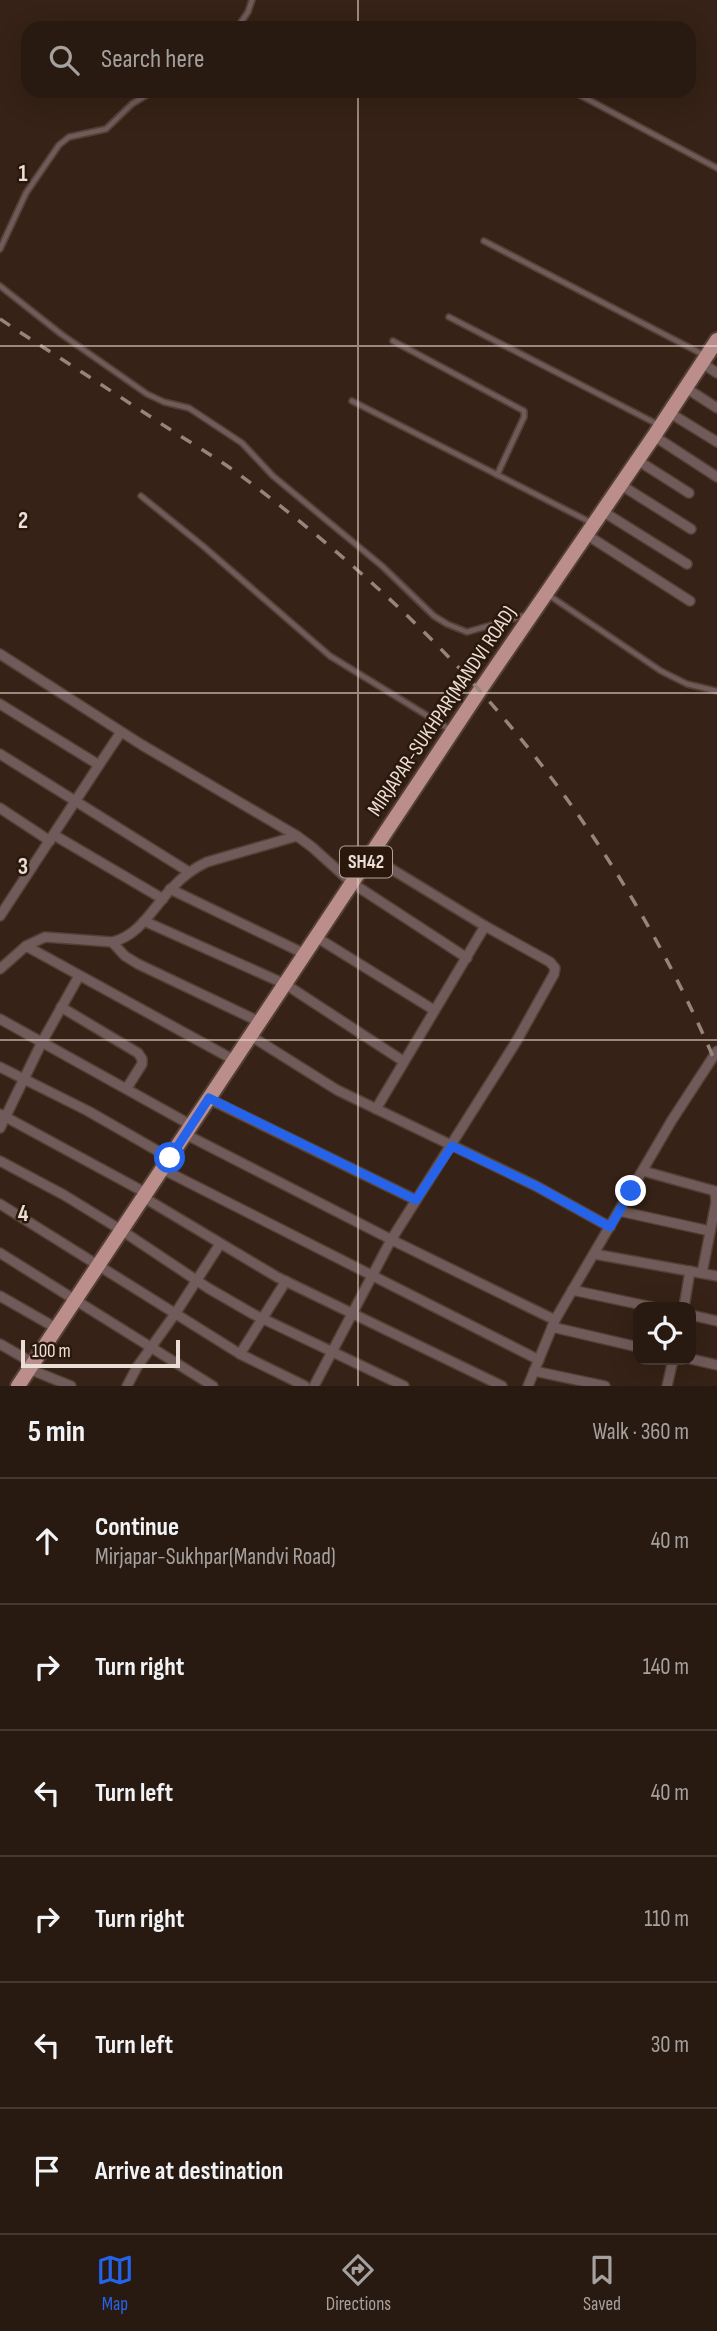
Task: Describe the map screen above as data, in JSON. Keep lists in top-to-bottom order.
{
  "streets": {
    "main road": ["MIRJAPAR-SUKHPAR(MANDVI ROAD)", "SH42"]
  },
  "scale_bar": "100 m",
  "page": {
    "search": "Search here",
    "scale": "100 m",
    "heading": ["5 min", "Walk · 360 m"],
    "list": [
      ["Continue", "Mirjapar-Sukhpar(Mandvi Road)", "40 m"],
      ["Turn right", "140 m"],
      ["Turn left", "40 m"],
      ["Turn right", "110 m"],
      ["Turn left", "30 m"],
      "Arrive at destination"
    ],
    "nav": ["Map", "Directions", "Saved"]
  },
  "grid": {
    "rows": [
      "1",
      "2",
      "3",
      "4"
    ]
  }
}
